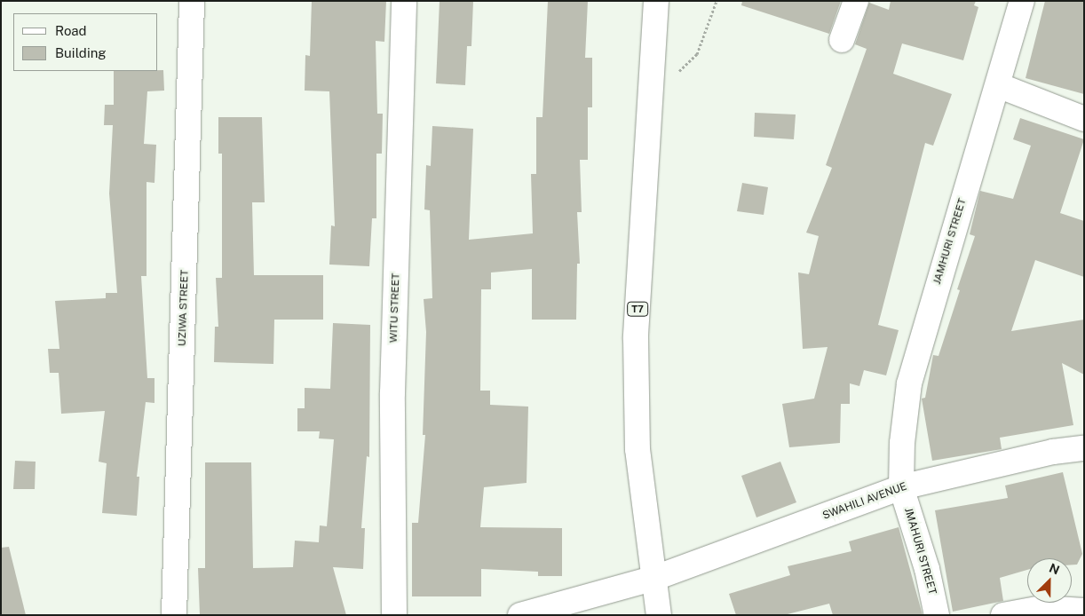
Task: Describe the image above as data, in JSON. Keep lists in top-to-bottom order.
{
  "streets": {
    "main road": [
      "JAMHURI STREET",
      "UZIWA STREET",
      "WITU STREET",
      "T7",
      "SWAHILI AVENUE",
      "JMAHURI STREET"
    ]
  },
  "crossings": [
    ["JAMHURI STREET", "SWAHILI AVENUE"],
    ["JAMHURI STREET", "JMAHURI STREET"],
    ["T7", "SWAHILI AVENUE"],
    ["SWAHILI AVENUE", "JMAHURI STREET"]
  ],
  "legend": ["Road", "Building"],
  "north": "top right"
}
